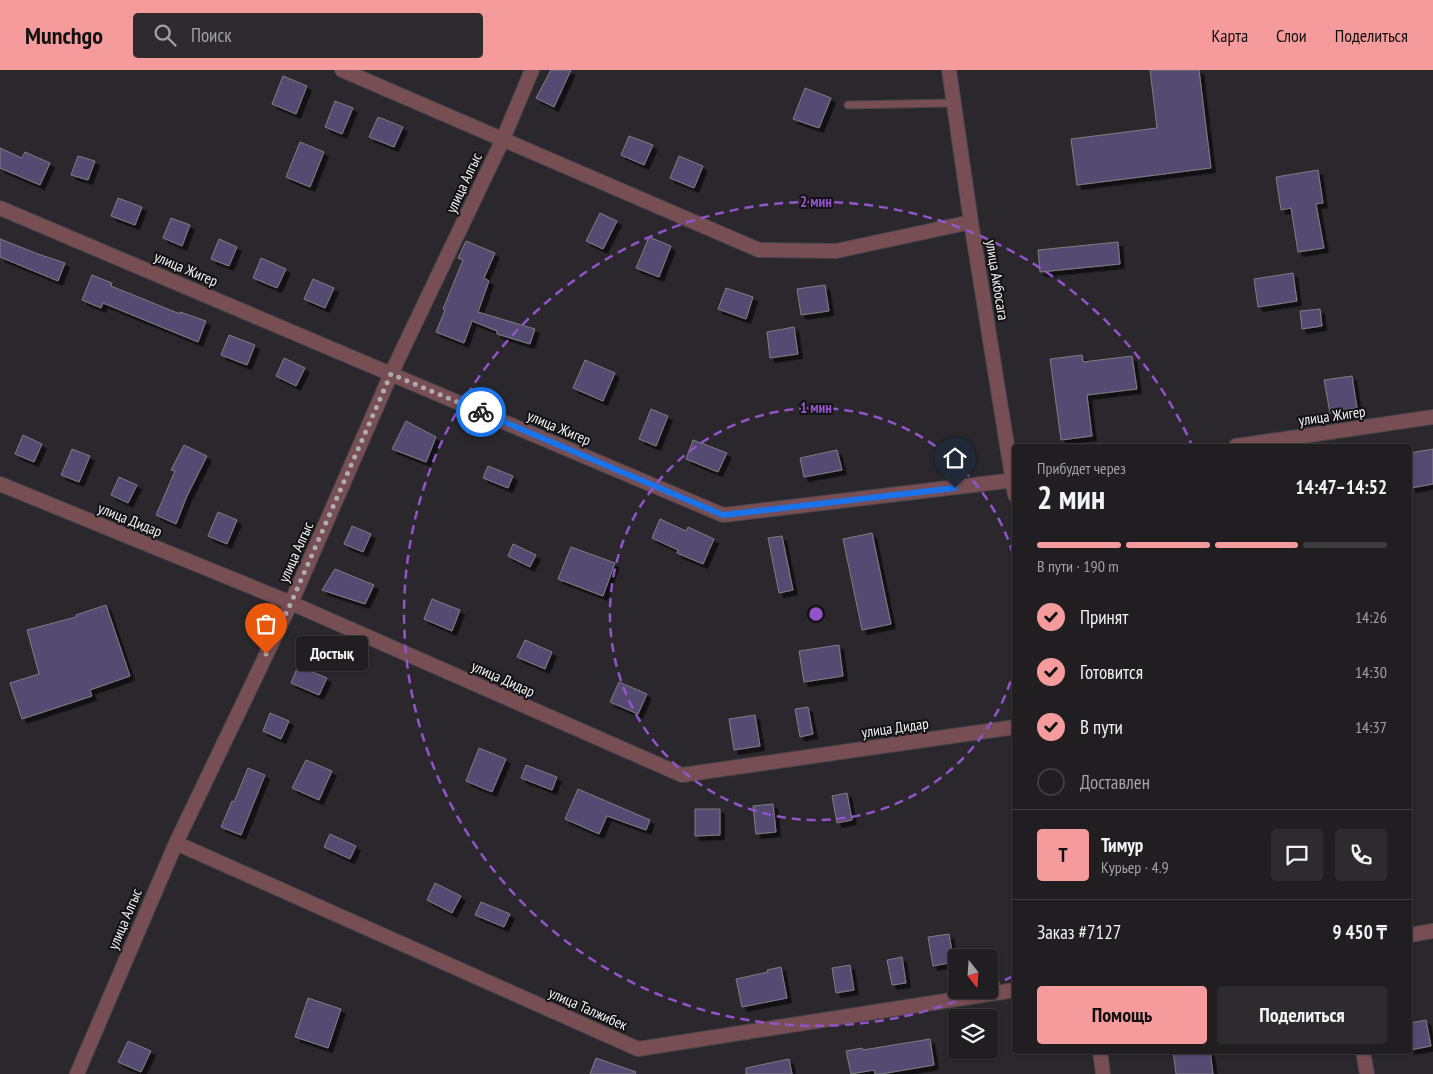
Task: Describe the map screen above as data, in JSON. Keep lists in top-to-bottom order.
{
  "streets": {
    "street": [
      "улица Алгыс",
      "улица Жигер",
      "улица Акбосага",
      "улица Дидар",
      "улица Талжибек"
    ]
  },
  "crossings": [
    ["улица Алгыс", "улица Жигер"],
    ["улица Алгыс", "улица Дидар"],
    ["улица Алгыс", "улица Талжибек"]
  ],
  "places": ["Достық"],
  "north": "bottom",
  "page": {
    "header": "Munchgo",
    "search": "Поиск",
    "nav": ["Карта", "Слои", "Поделиться"],
    "heading": ["2 мин", "Прибудет через", "14:47–14:52"],
    "panel": [
      "Тимур",
      "Курьер · 4.9",
      "Заказ #7127",
      "9 450 ₸"
    ],
    "bar": "В пути · 190 m",
    "list": [
      ["Принят", "14:26"],
      ["Готовится", "14:30"],
      ["В пути", "14:37"],
      "Доставлен"
    ],
    "bubble": "Достық",
    "round": "Т",
    "buttons": ["Помощь", "Поделиться"]
  },
  "rings": ["2 мин", "1 мин"]
}
